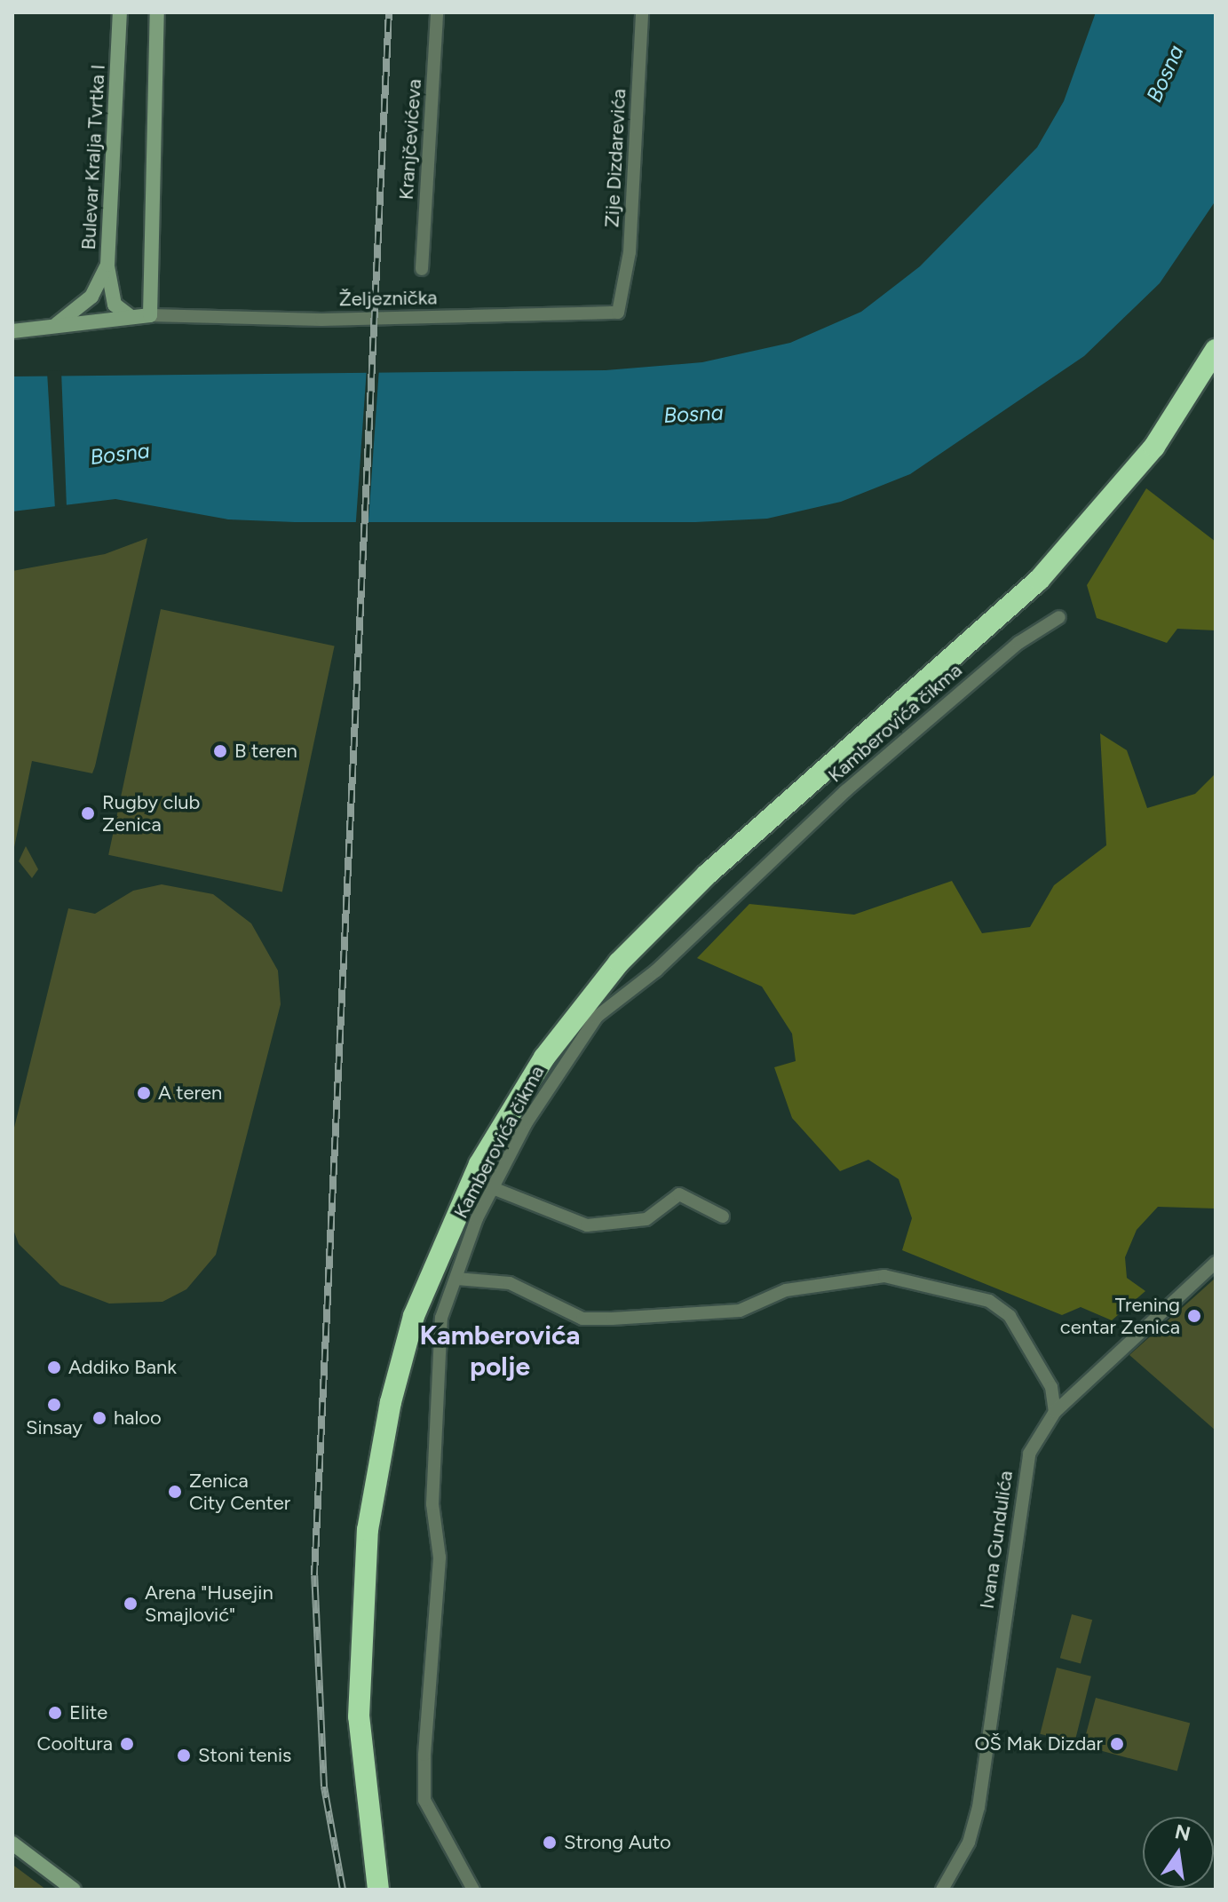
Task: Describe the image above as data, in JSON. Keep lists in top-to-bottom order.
{
  "streets": {
    "street": [
      "Kranjčevićeva",
      "Bulevar Kralja Tvrtka I",
      "Zije Dizdarevića",
      "Željeznička",
      "Kamberovića čikma",
      "Ivana Gundulića"
    ]
  },
  "crossings": [
    ["Zije Dizdarevića", "Željeznička"]
  ],
  "districts": ["Kamberovića polje"],
  "water": ["Bosna"],
  "places": [
    "B teren",
    "Rugby club Zenica",
    "A teren",
    "Trening centar Zenica",
    "Addiko Bank",
    "Sinsay",
    "haloo",
    "Zenica City Center",
    "Arena \"Husejin Smajlović\"",
    "Elite",
    "Cooltura",
    "OŠ Mak Dizdar",
    "Stoni tenis",
    "Strong Auto"
  ],
  "north": "top"
}
